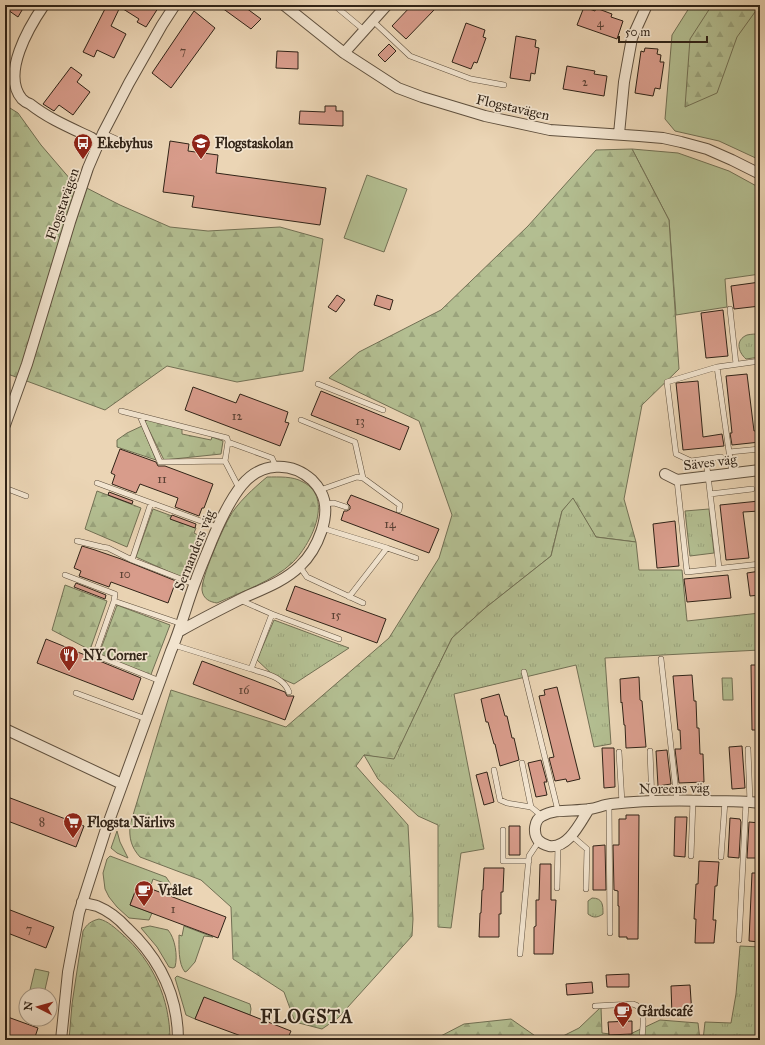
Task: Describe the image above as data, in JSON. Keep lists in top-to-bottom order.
{
  "streets": {
    "street": [
      "Flogstavägen",
      "Säves väg",
      "Sernanders väg",
      "Noreens väg"
    ]
  },
  "districts": ["FLOGSTA"],
  "places": {
    "bus stop": ["Ekebyhus"],
    "school or university": ["Flogstaskolan"],
    "restaurant": ["NY Corner"],
    "supermarket": ["Flogsta Närlivs"],
    "cafe": ["Vrålet", "Gårdscafé"]
  },
  "house_numbers": [
    "4",
    "7",
    "2",
    "12",
    "13",
    "11",
    "14",
    "10",
    "15",
    "16",
    "8",
    "1",
    "7"
  ],
  "scale_bar": "50 m",
  "north": "left"
}
